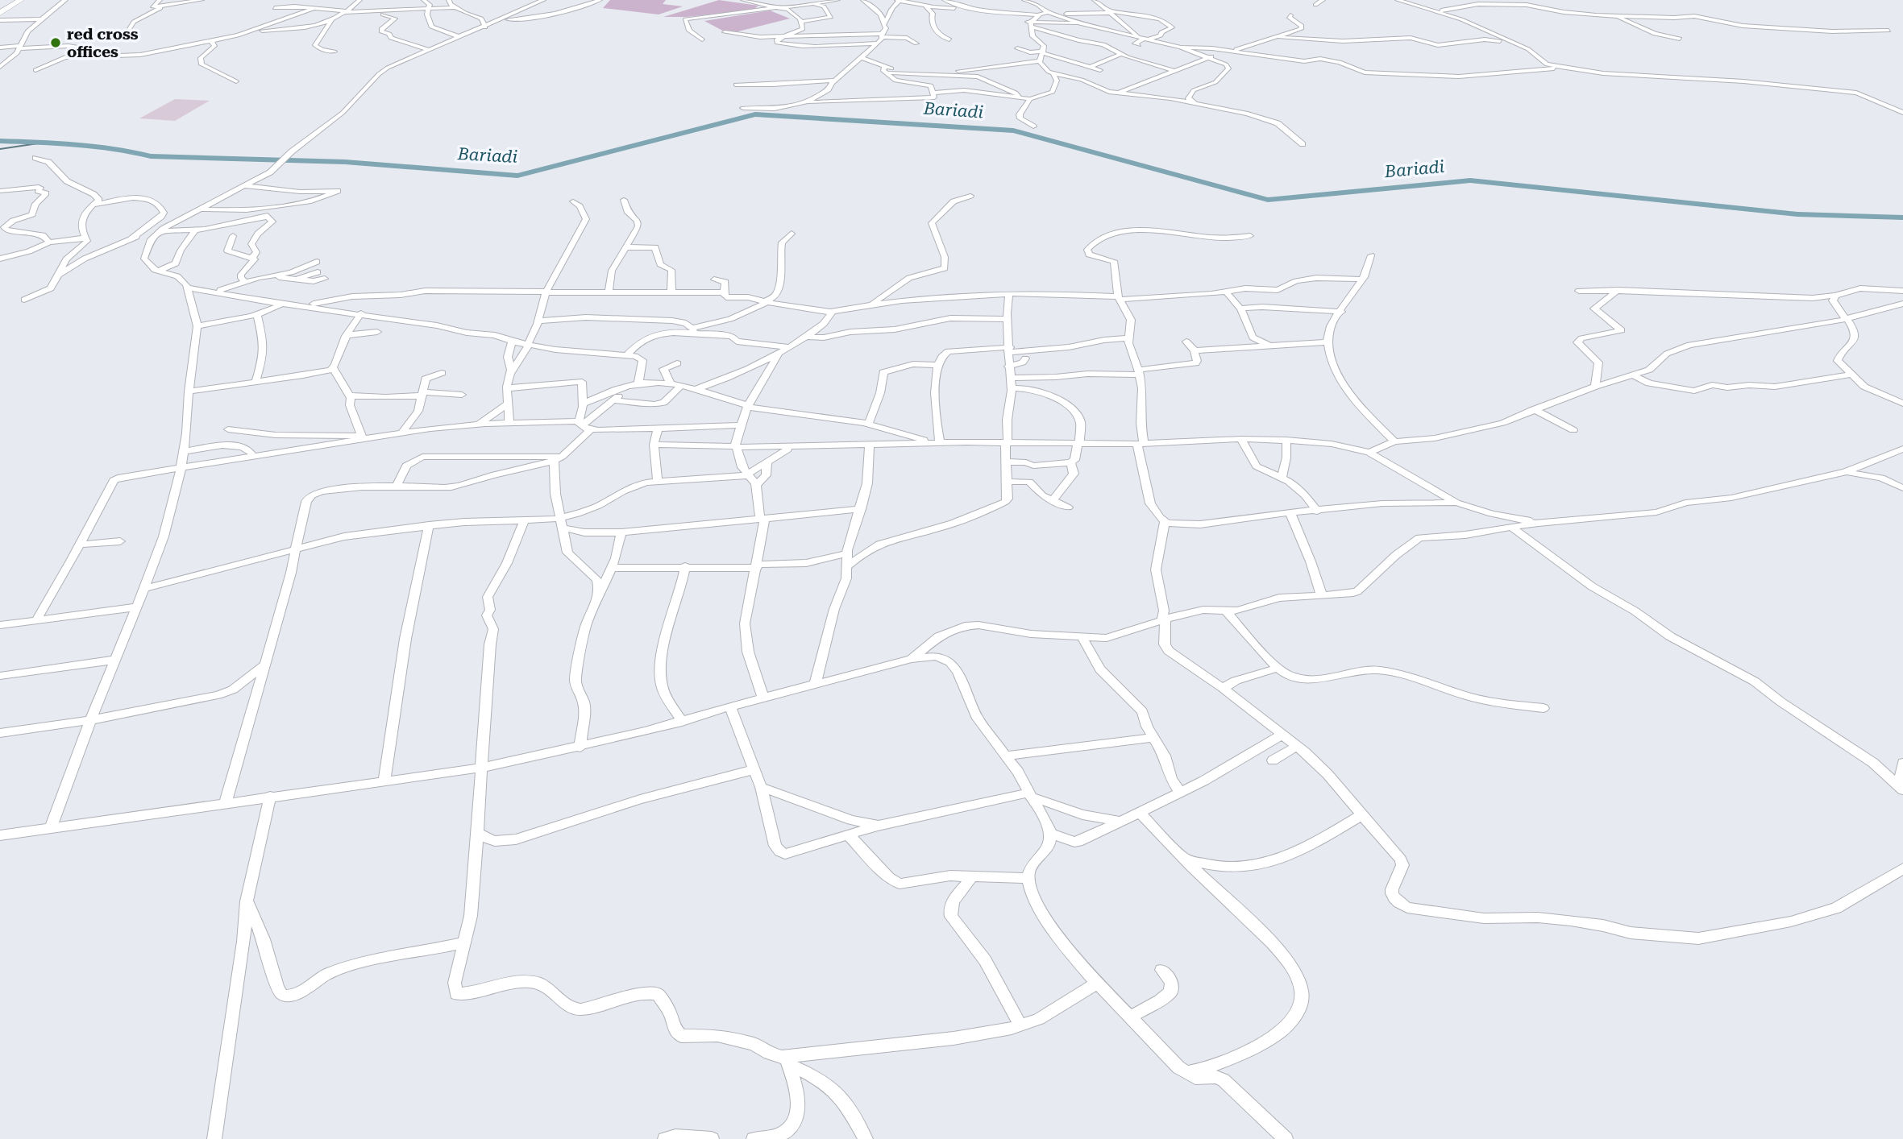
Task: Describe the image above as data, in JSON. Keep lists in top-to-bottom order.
{
  "water": ["Bariadi"],
  "places": ["red cross offices"]
}
